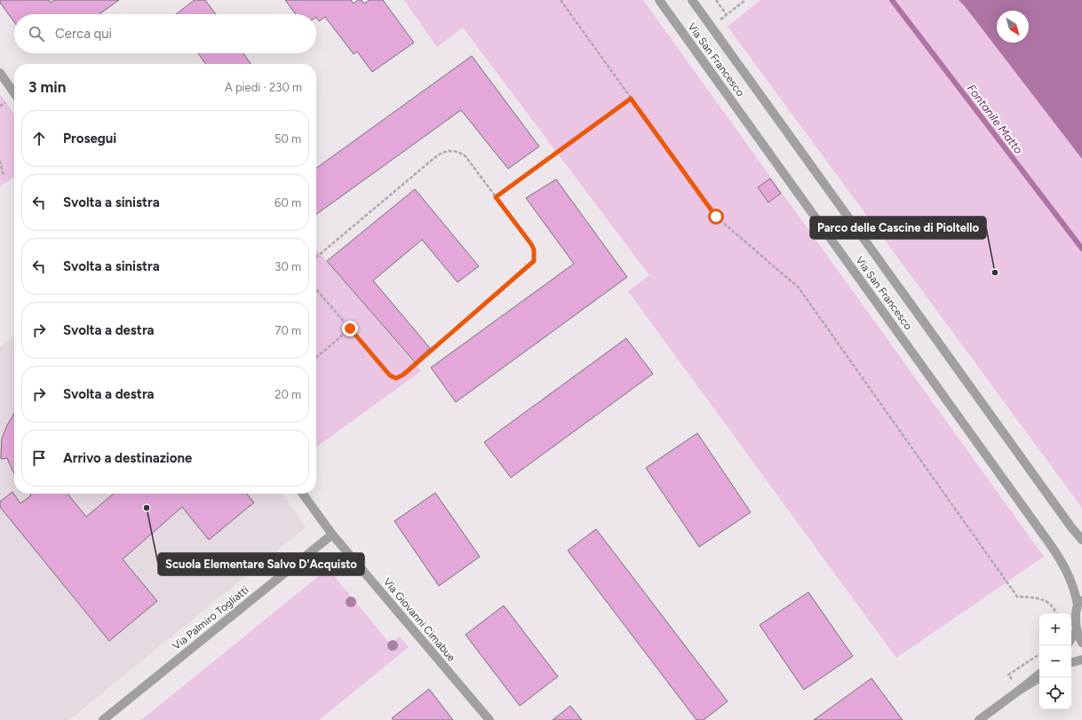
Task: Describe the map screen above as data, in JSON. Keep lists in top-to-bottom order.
{
  "streets": {
    "street": ["Via San Francesco", "Via Palmiro Togliatti", "Via Giovanni Cimabue"]
  },
  "crossings": [
    ["Via Palmiro Togliatti", "Via Giovanni Cimabue"]
  ],
  "water": ["Fontanile Matto"],
  "places": ["Parco delle Cascine di Pioltello", "Scuola Elementare Salvo D'Acquisto"],
  "north": "bottom right",
  "page": {
    "search": "Cerca qui",
    "heading": ["3 min", "A piedi · 230 m"],
    "list": [
      ["Prosegui", "50 m"],
      ["Svolta a sinistra", "60 m"],
      ["Svolta a sinistra", "30 m"],
      ["Svolta a destra", "70 m"],
      ["Svolta a destra", "20 m"],
      "Arrivo a destinazione"
    ],
    "map_buttons": ["+", "−"]
  }
}
